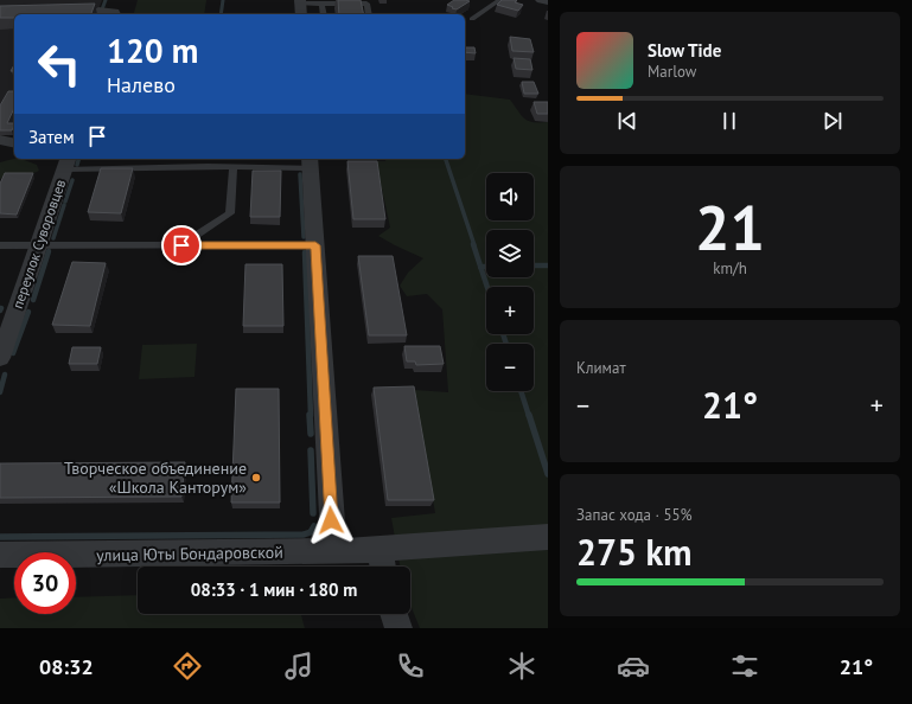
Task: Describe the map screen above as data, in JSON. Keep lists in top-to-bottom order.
{
  "streets": {
    "street": ["переулок Суворовцев", "улица Юты Бондаровской"]
  },
  "places": ["Творческое объединение «Школа Канторум»"],
  "page": {
    "turn": ["120 m", "Налево"],
    "song": ["Slow Tide", "Marlow"],
    "then": "Затем",
    "tile": [
      ["21", "km/h"],
      "Климат",
      ["Запас хода · 55%", "275 km"]
    ],
    "map_buttons": ["+", "−"],
    "heat": ["−", "21°", "+"],
    "limit": "30",
    "trip": "08:33 · 1 мин · 180 m",
    "tabs": ["08:32", "21°"]
  }
}
